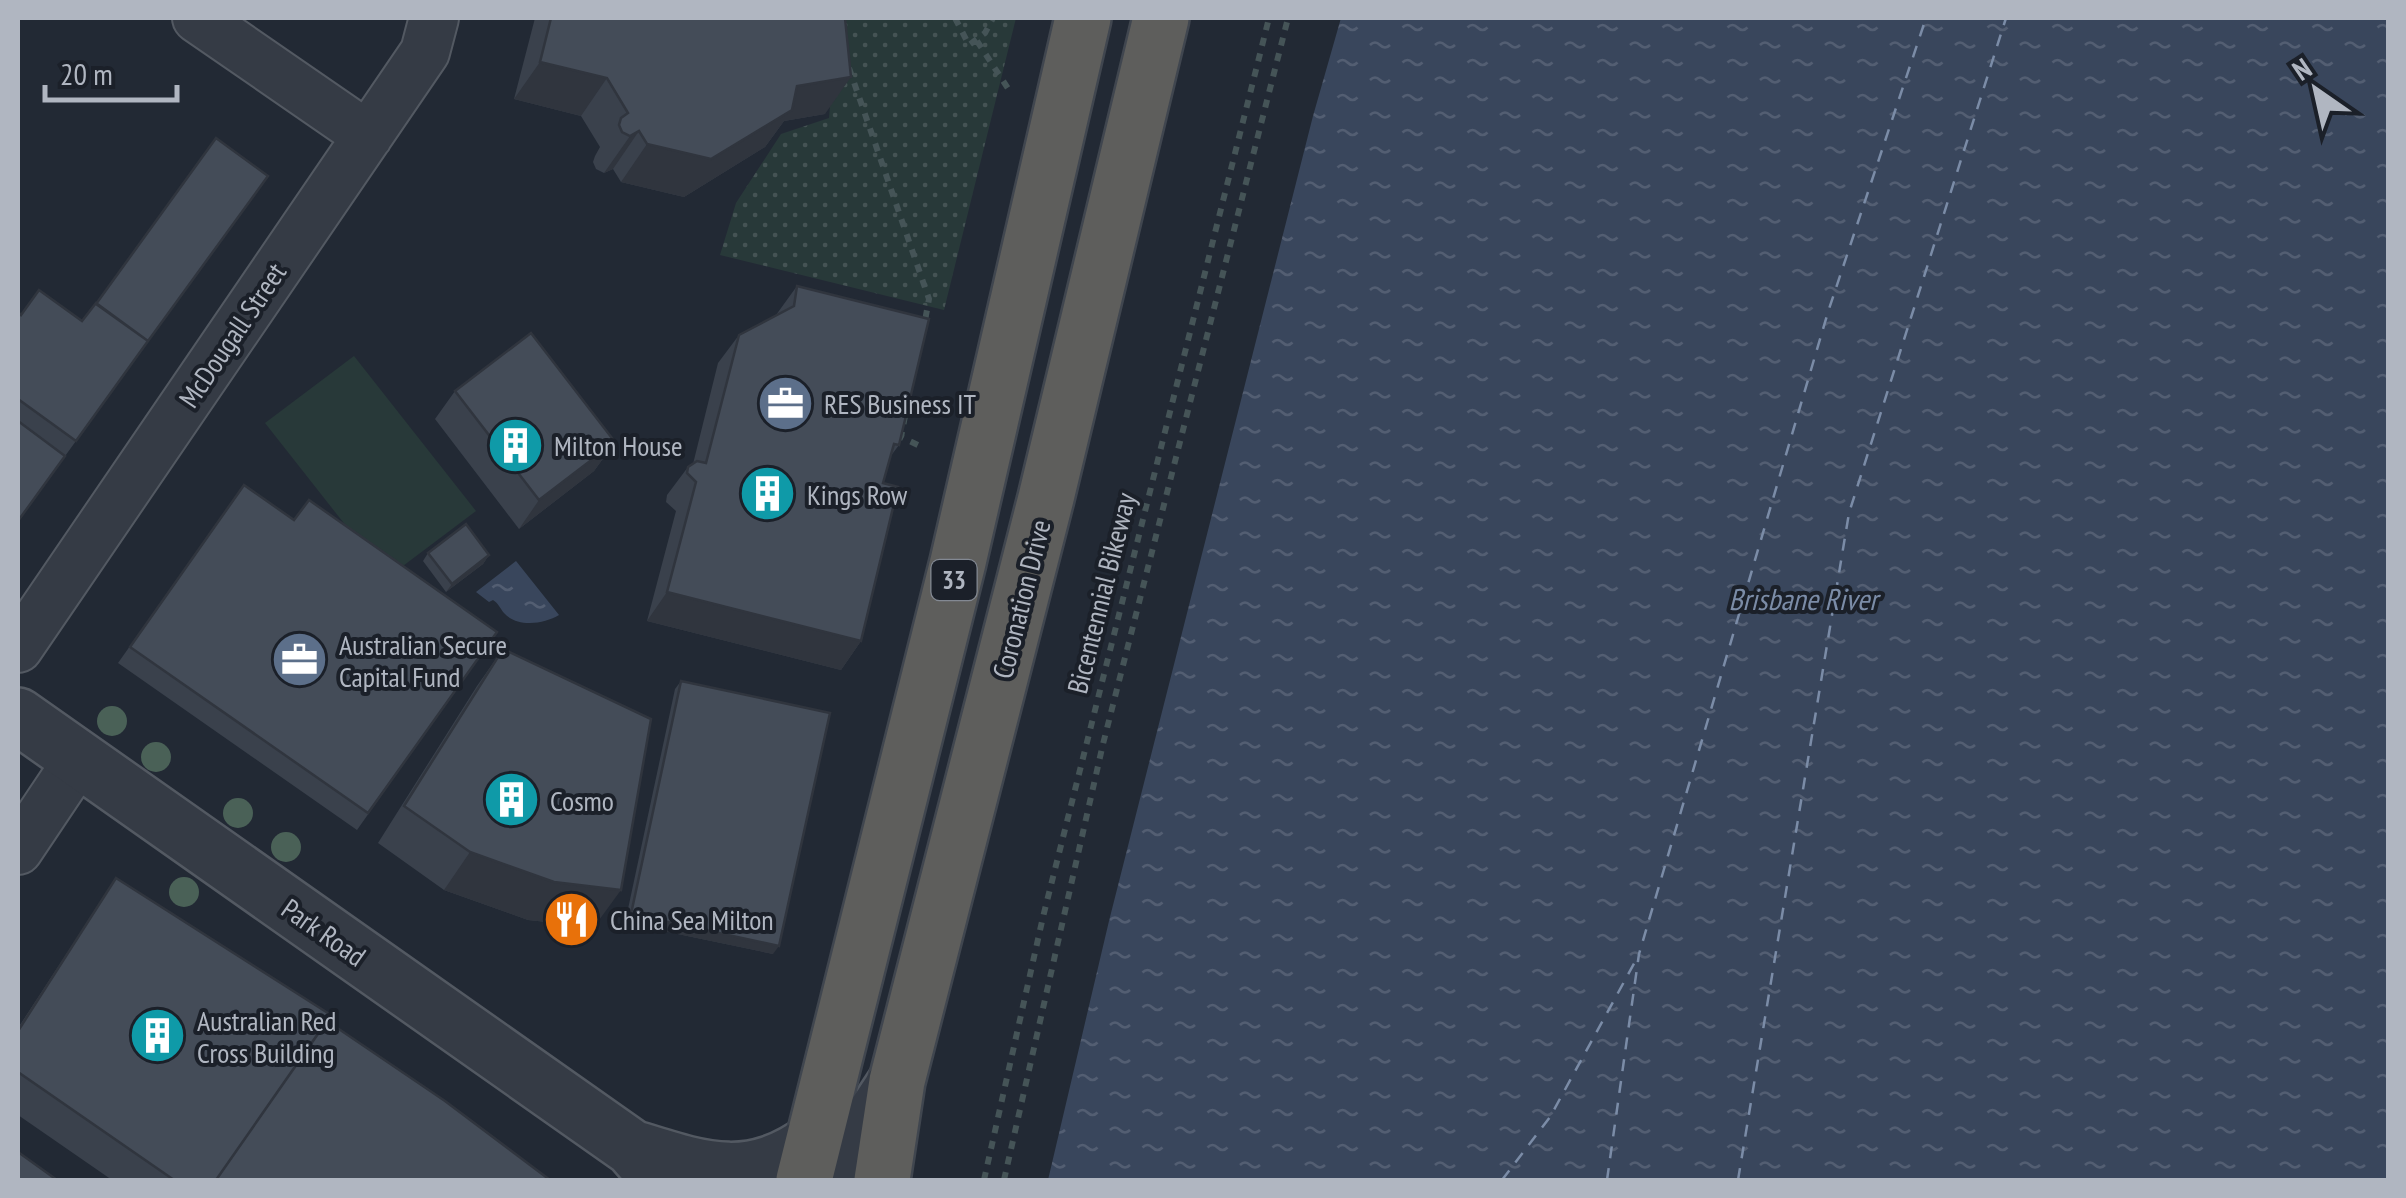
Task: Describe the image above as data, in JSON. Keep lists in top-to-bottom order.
{
  "streets": {
    "highway": ["33", "Coronation Drive"],
    "street": ["McDougall Street", "Park Road"],
    "path": ["Bicentennial Bikeway"]
  },
  "crossings": [
    ["33", "Park Road"]
  ],
  "water": ["Brisbane River"],
  "places": {
    "office": ["RES Business IT", "Australian Secure Capital Fund"],
    "building": [
      "Milton House",
      "Kings Row",
      "Cosmo",
      "Australian Red Cross Building"
    ],
    "restaurant": ["China Sea Milton"]
  },
  "scale_bar": "20 m",
  "north": "top left"
}
